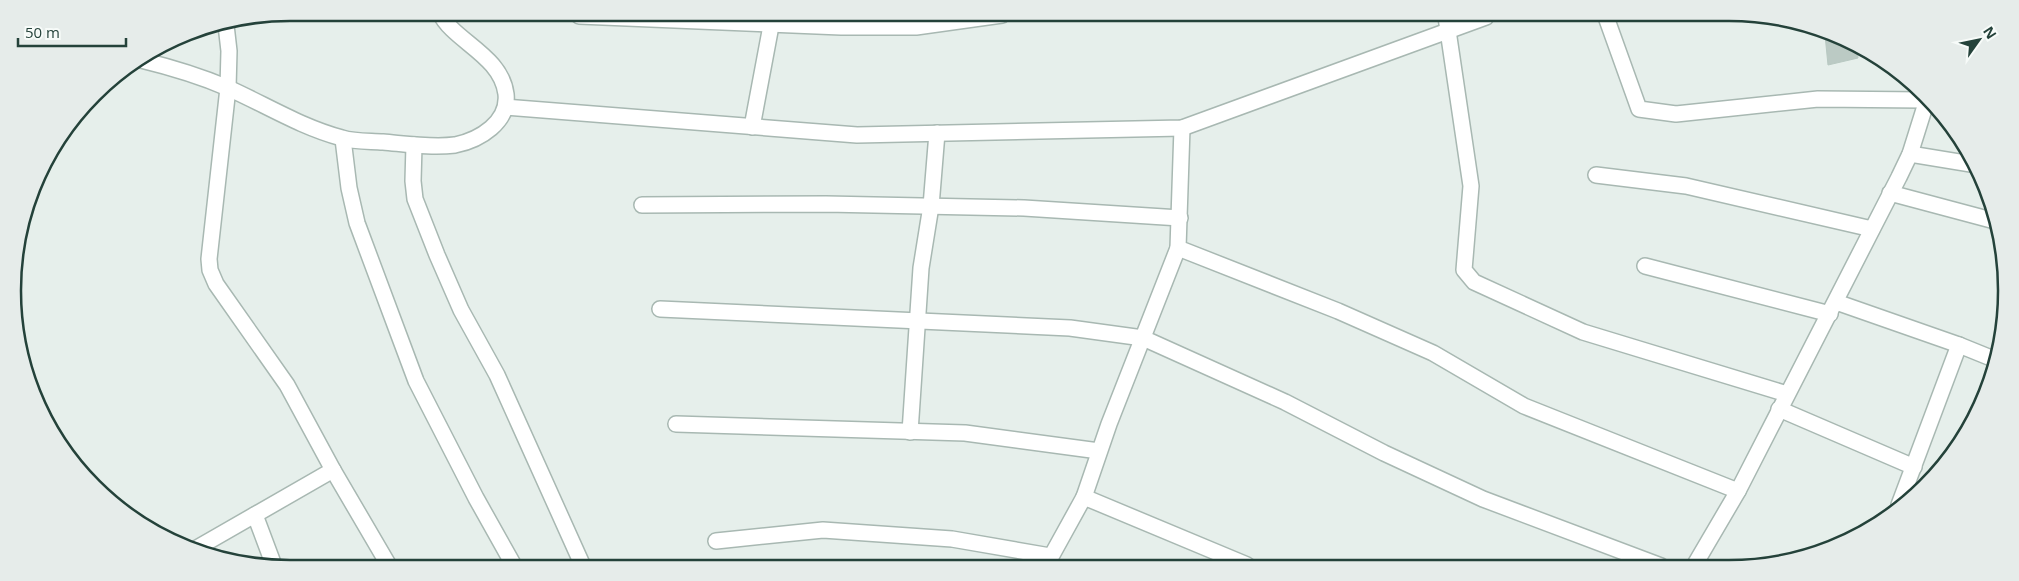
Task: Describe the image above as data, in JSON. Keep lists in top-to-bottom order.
{
  "scale_bar": "50 m",
  "north": "top right"
}
